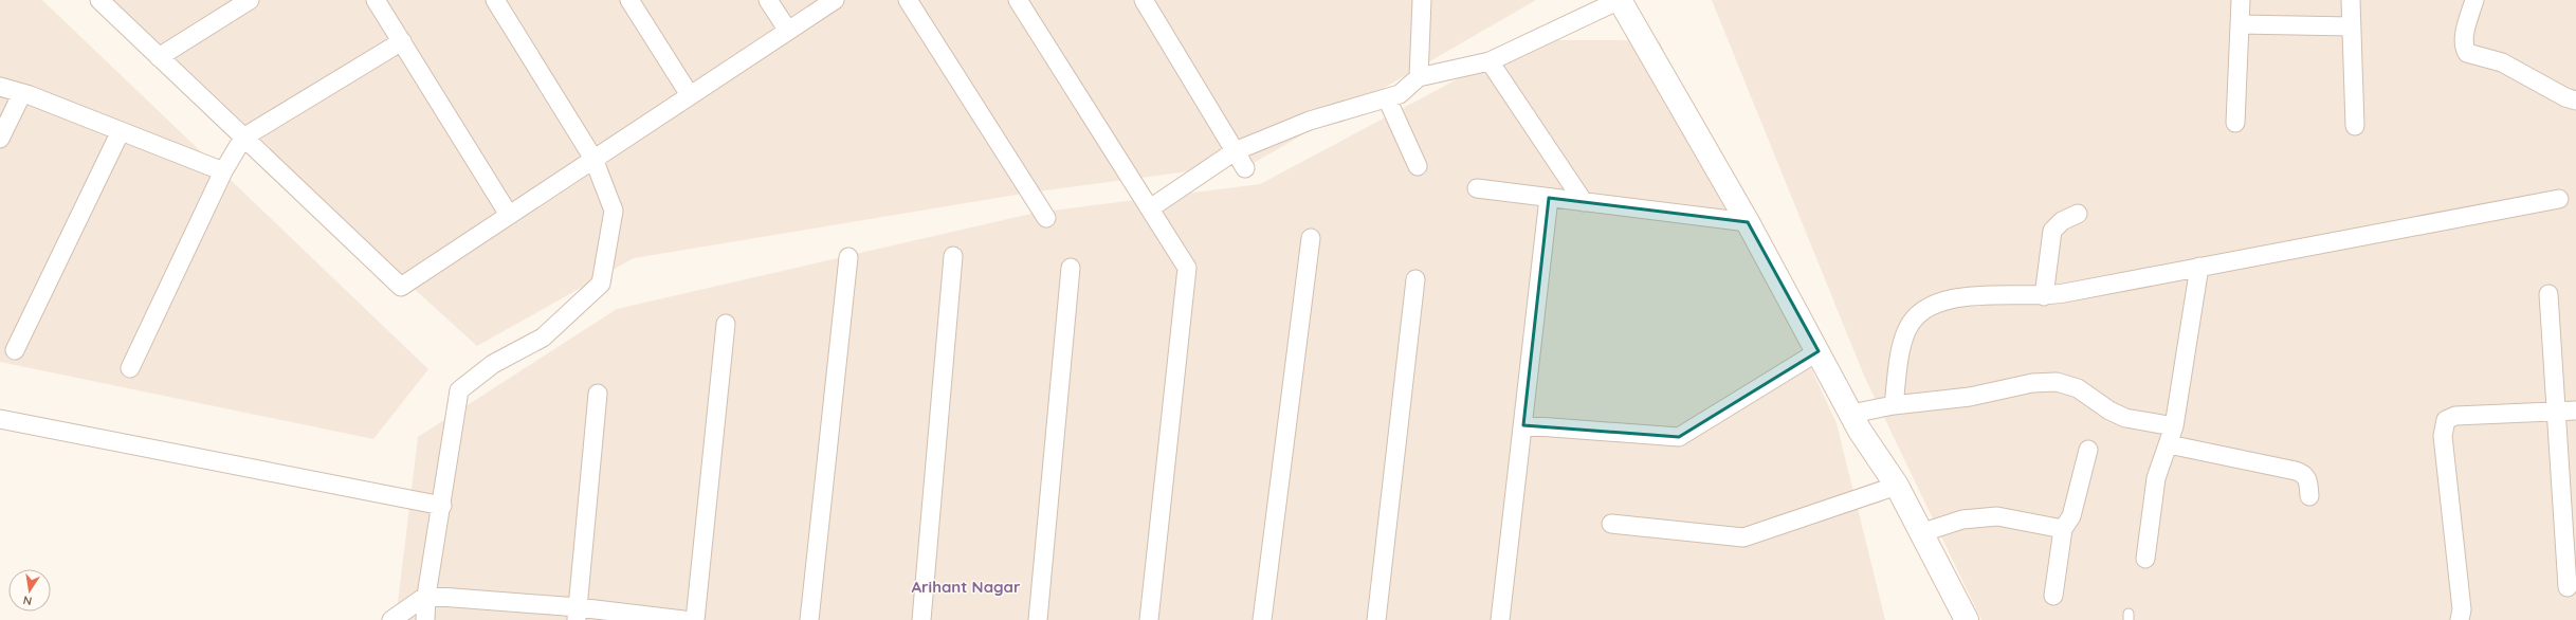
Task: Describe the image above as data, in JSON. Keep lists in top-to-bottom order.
{
  "districts": ["Arihant Nagar"],
  "north": "bottom"
}
